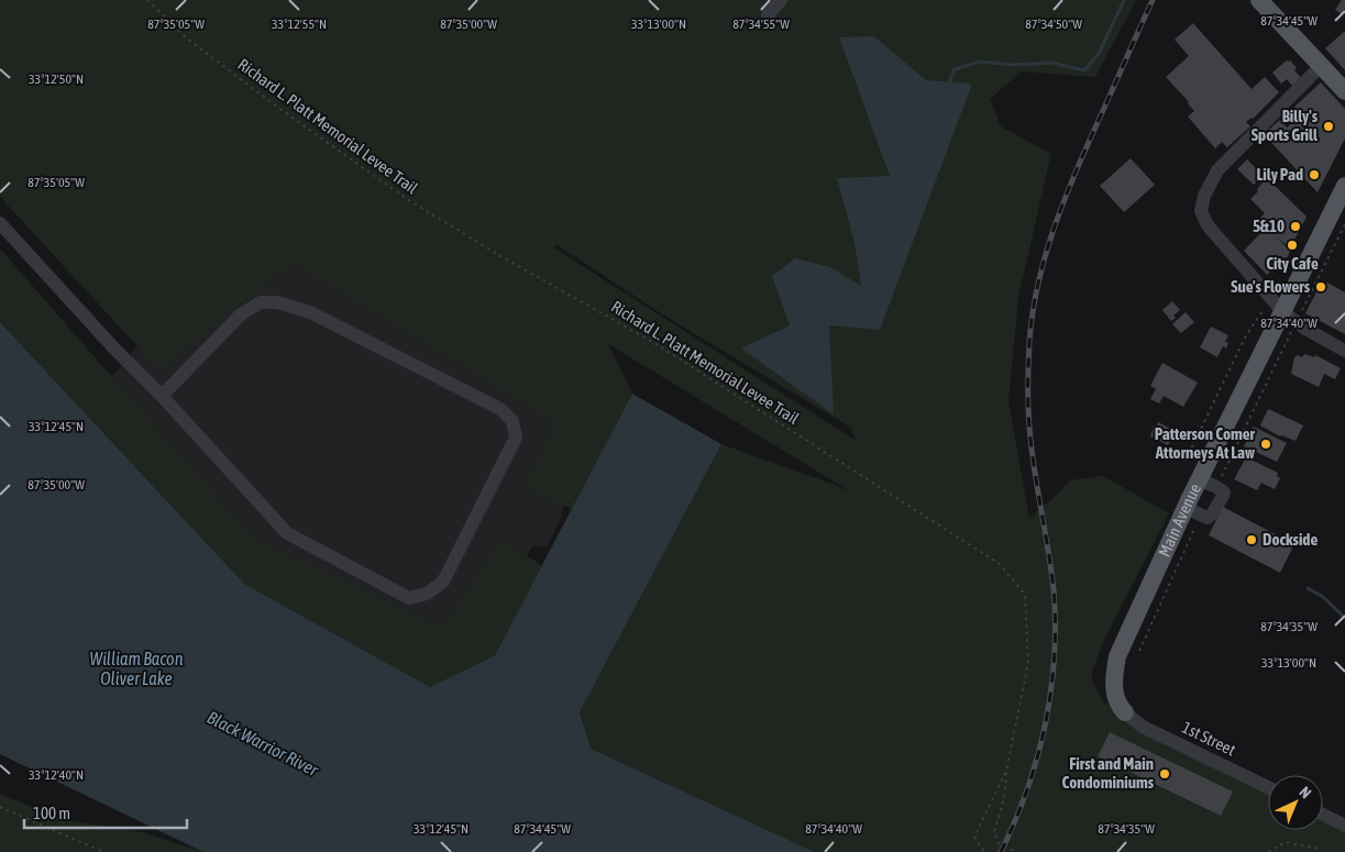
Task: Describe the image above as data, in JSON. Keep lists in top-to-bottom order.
{
  "streets": {
    "main road": ["Main Avenue"],
    "street": ["1st Street"],
    "path": ["Richard L. Platt Memorial Levee Trail"]
  },
  "crossings": [
    ["Main Avenue", "1st Street"]
  ],
  "water": ["William Bacon Oliver Lake", "Black Warrior River"],
  "places": [
    "Billy's Sports Grill",
    "Lily Pad",
    "5&10",
    "City Cafe",
    "Sue's Flowers",
    "Patterson Comer Attorneys At Law",
    "Dockside",
    "First and Main Condominiums"
  ],
  "scale_bar": "100 m",
  "north": "top right",
  "coordinates": [
    "87°34'45\"W",
    "33°12'55\"N",
    "33°13'00\"N",
    "87°35'05\"W",
    "87°35'00\"W",
    "87°34'55\"W",
    "87°34'50\"W",
    "33°12'50\"N",
    "87°34'40\"W",
    "33°12'45\"N",
    "87°34'35\"W",
    "33°12'40\"N"
  ]
}
